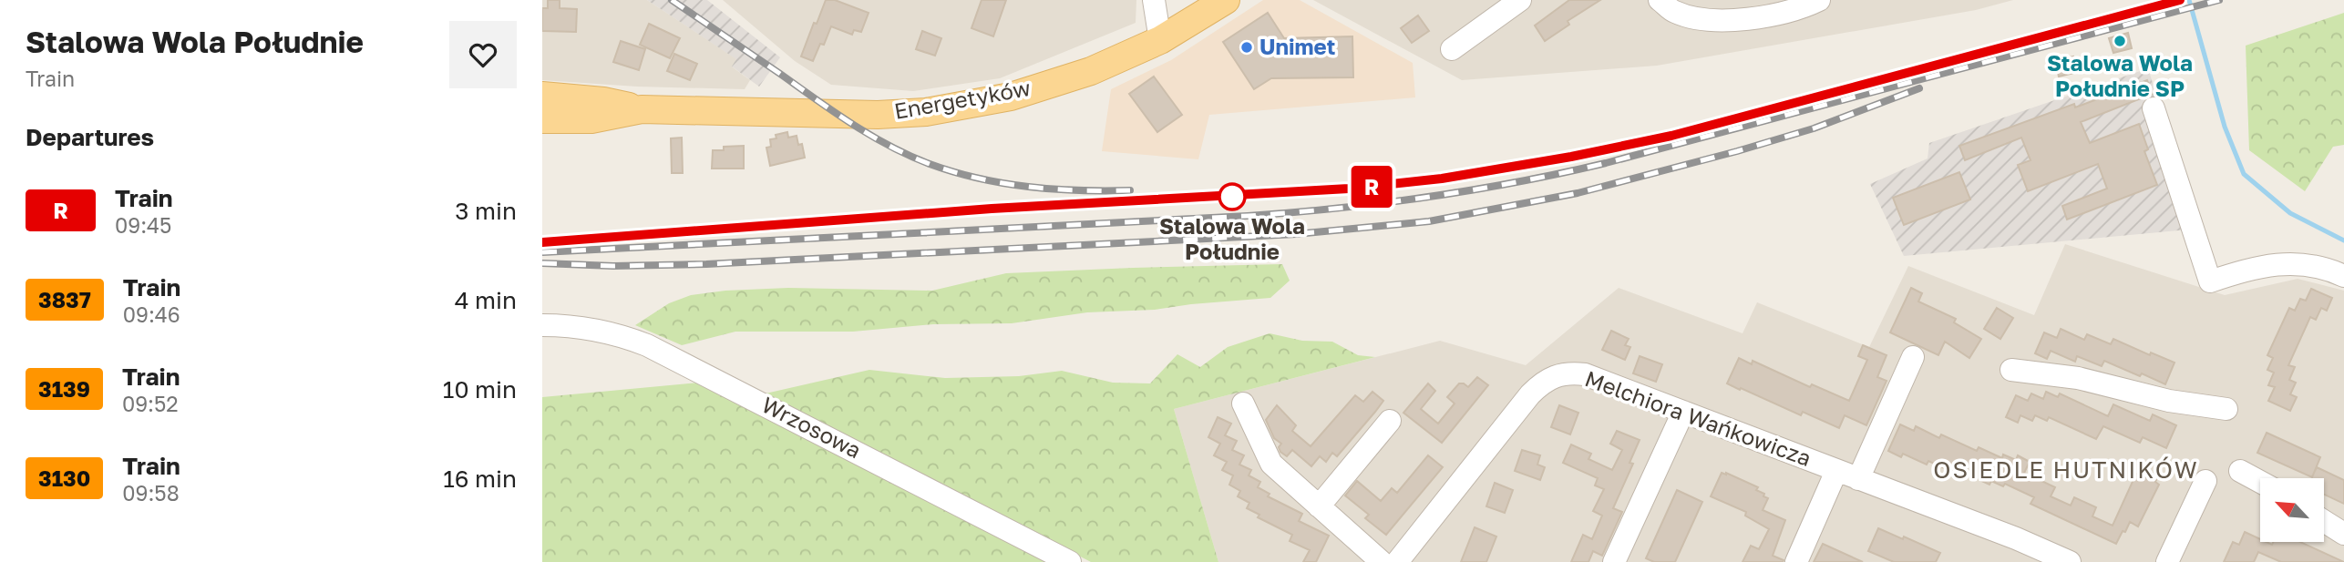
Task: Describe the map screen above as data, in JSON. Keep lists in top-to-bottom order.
{
  "streets": {
    "main road": ["Energetyków"],
    "street": ["Melchiora Wańkowicza", "Wrzosowa"]
  },
  "districts": ["OSIEDLE HUTNIKÓW"],
  "places": ["Stalowa Wola Południe SP", "Unimet", "Stalowa Wola Południe"],
  "north": "top left",
  "page": {
    "heading": [
      ["Stalowa Wola Południe", "Train"],
      "Departures"
    ],
    "on_map": "R",
    "list": [
      {
        "mark": "R",
        "name": "Train",
        "note": "09:45",
        "value": "3 min"
      },
      {
        "mark": "3837",
        "name": "Train",
        "note": "09:46",
        "value": "4 min"
      },
      {
        "mark": "3139",
        "name": "Train",
        "note": "09:52",
        "value": "10 min"
      },
      {
        "mark": "3130",
        "name": "Train",
        "note": "09:58",
        "value": "16 min"
      }
    ]
  }
}
